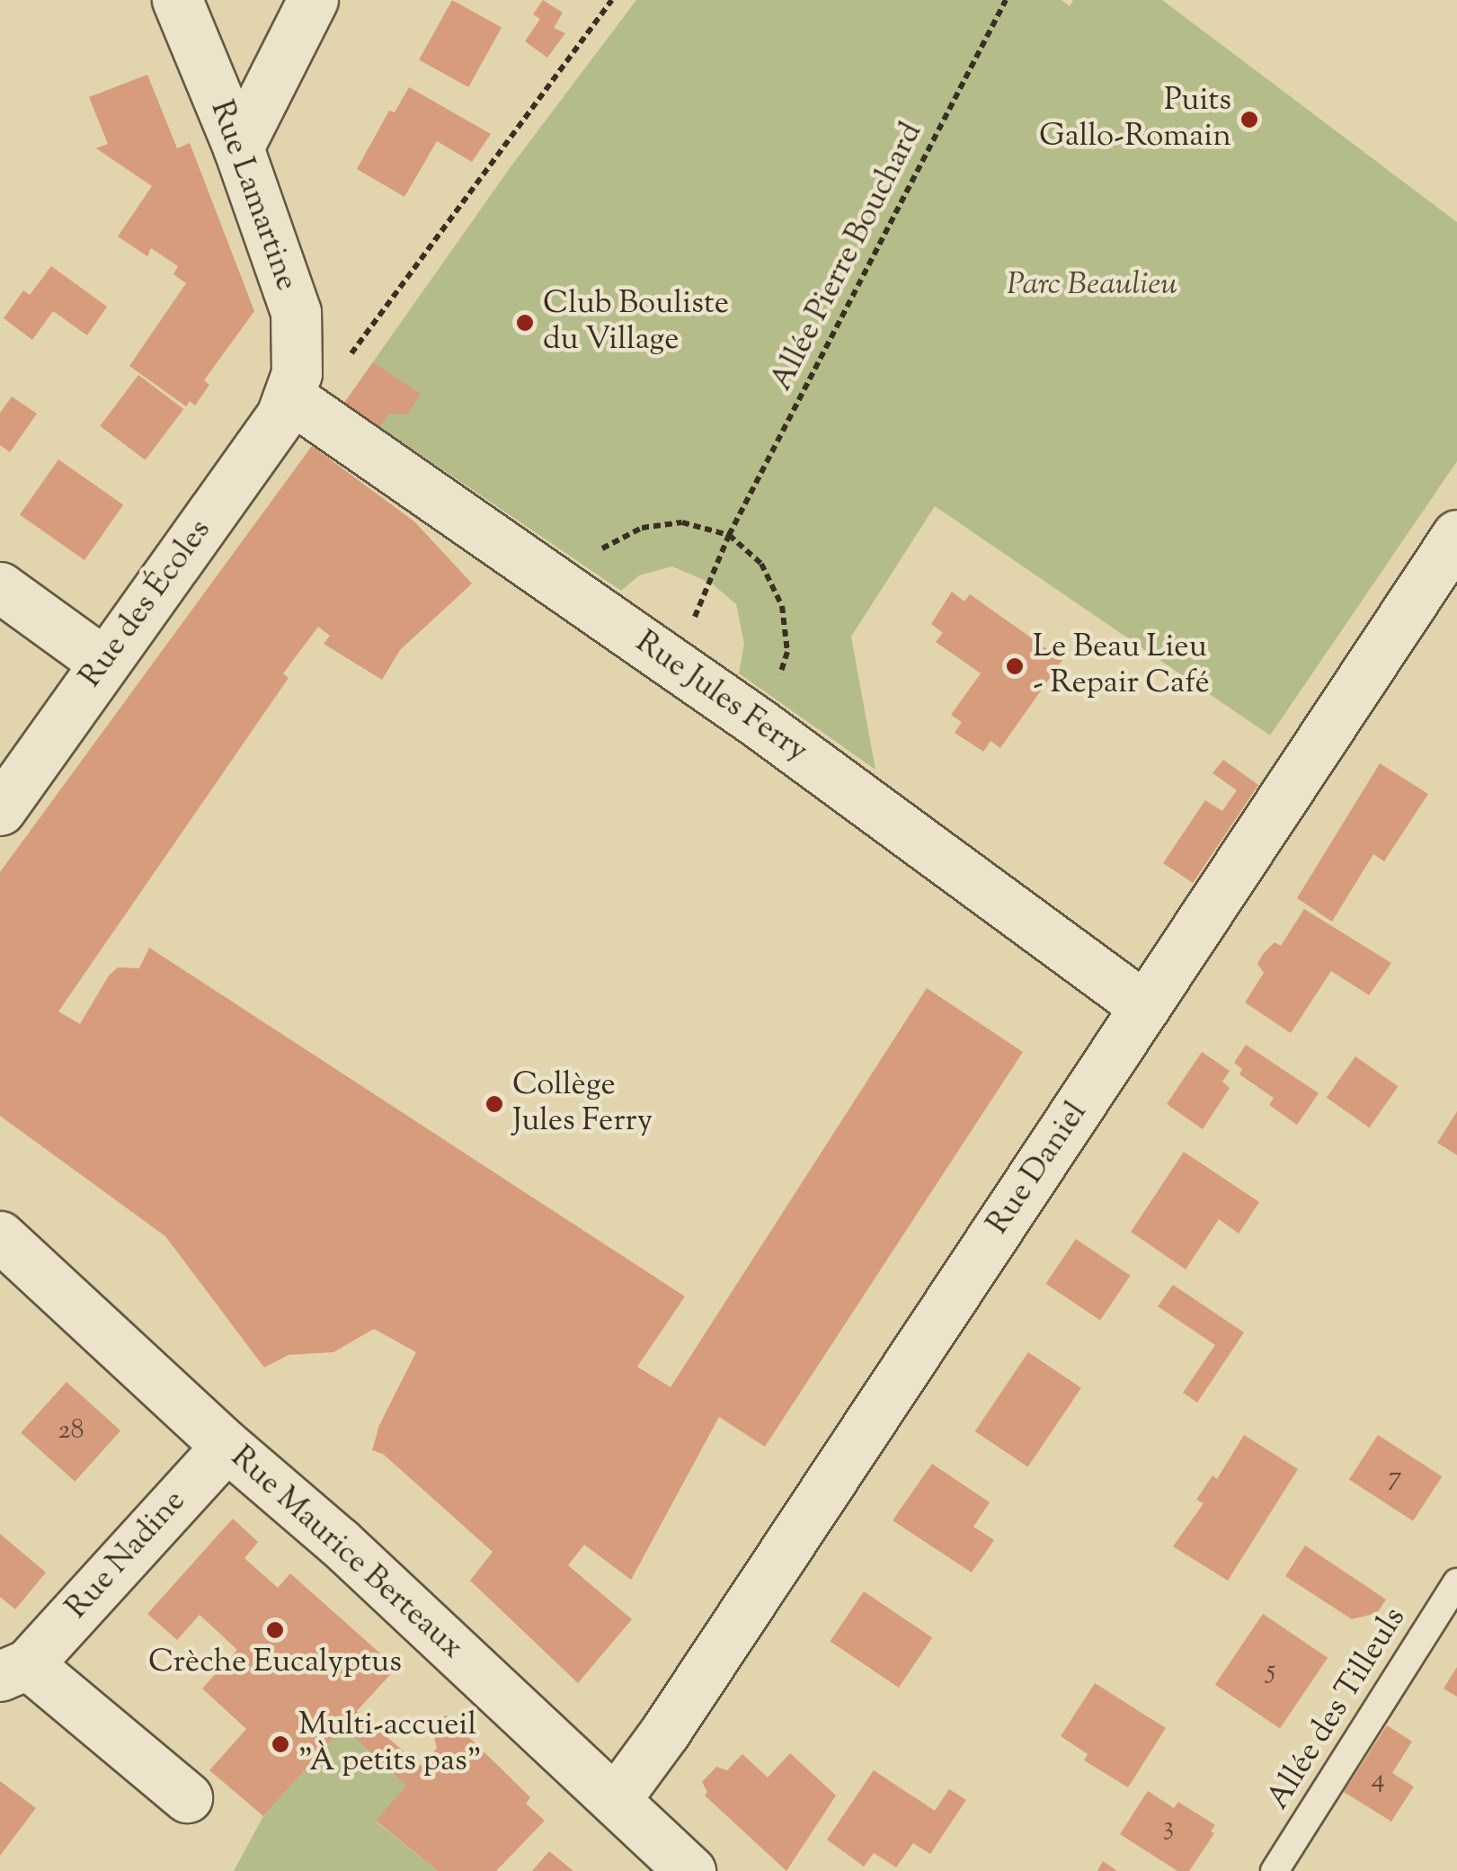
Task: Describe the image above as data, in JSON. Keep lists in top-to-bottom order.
{
  "streets": {
    "street": [
      "Rue Lamartine",
      "Rue des Écoles",
      "Rue Jules Ferry",
      "Rue Daniel",
      "Rue Maurice Berteaux",
      "Rue Nadine"
    ],
    "lane": ["Allée des Tilleuls"],
    "path": ["Allée Pierre Bouchard"]
  },
  "crossings": [
    ["Rue Lamartine", "Rue des Écoles"],
    ["Rue Lamartine", "Rue Jules Ferry"],
    ["Allée Pierre Bouchard", "Rue Jules Ferry"],
    ["Rue des Écoles", "Rue Jules Ferry"],
    ["Rue Jules Ferry", "Rue Daniel"],
    ["Rue Daniel", "Rue Maurice Berteaux"],
    ["Rue Maurice Berteaux", "Rue Nadine"]
  ],
  "parks": ["Parc Beaulieu"],
  "places": [
    "Puits Gallo-Romain",
    "Club Bouliste du Village",
    "Le Beau Lieu - Repair Café",
    "Collège Jules Ferry",
    "Crèche Eucalyptus",
    "Multi-accueil \"À petits pas\""
  ],
  "house_numbers": [
    "28",
    "7",
    "5",
    "4",
    "3"
  ]
}
